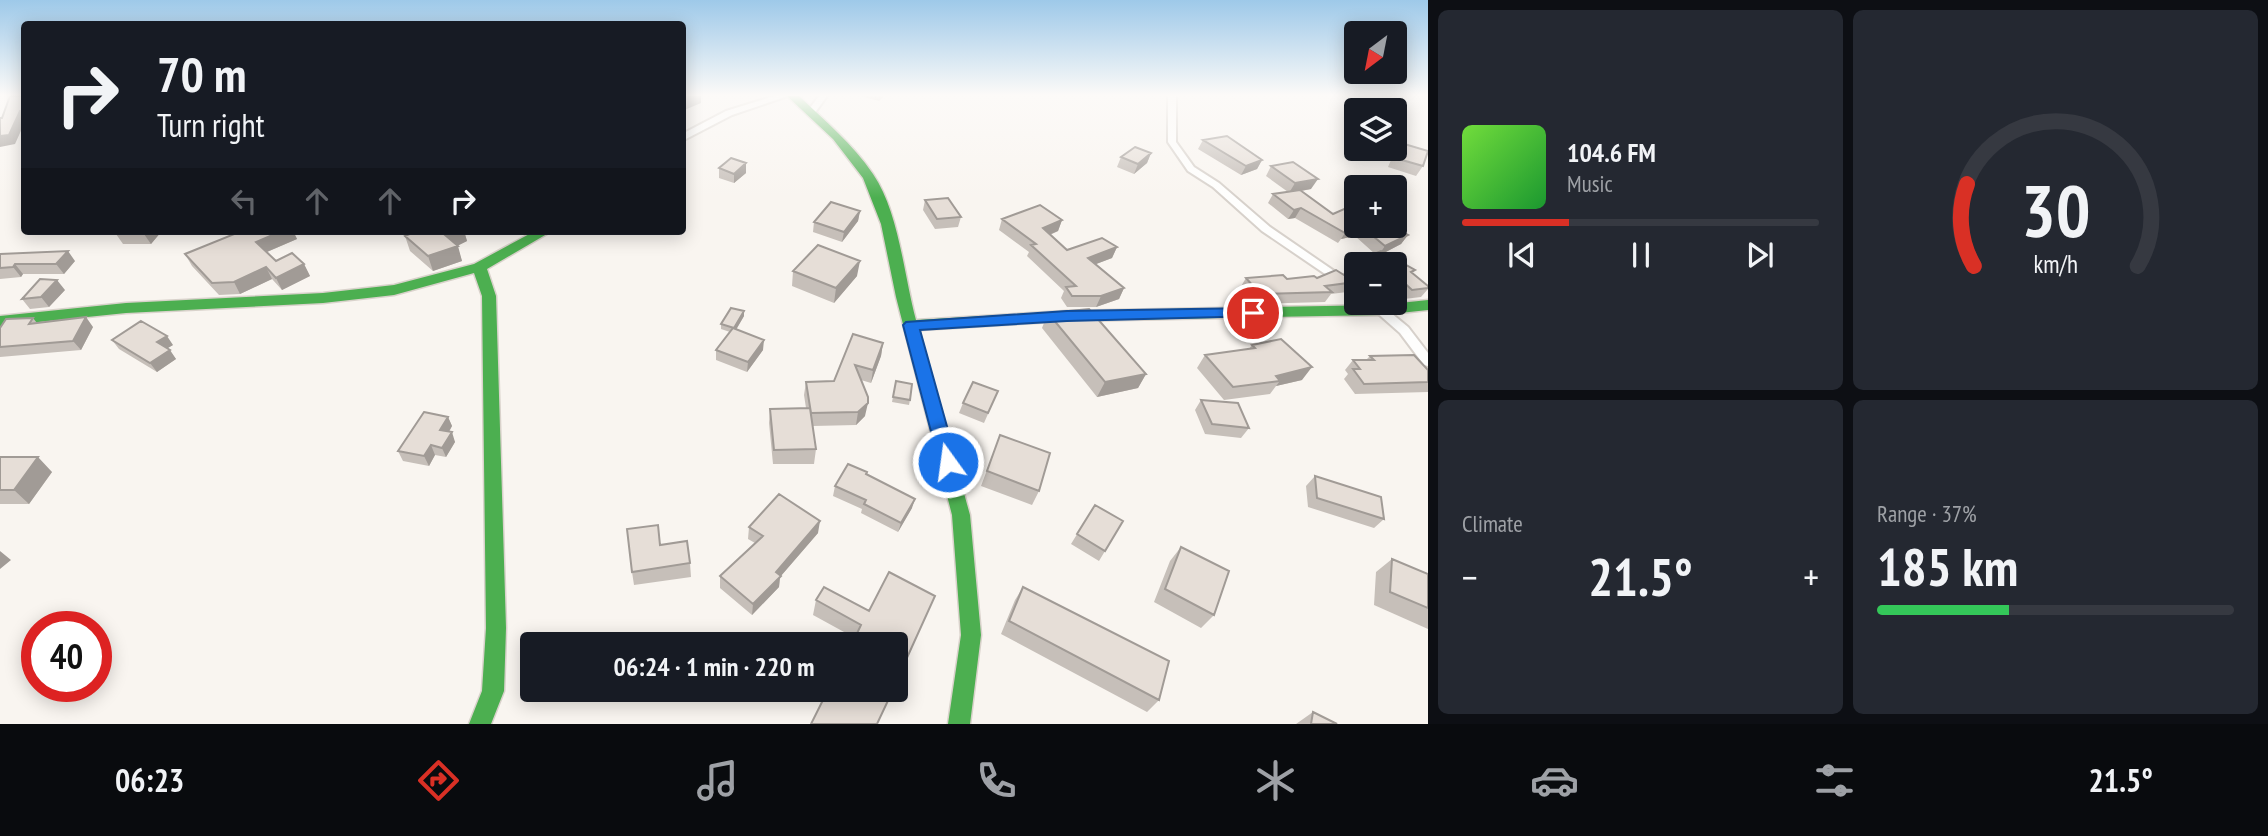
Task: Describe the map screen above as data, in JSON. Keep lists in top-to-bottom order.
{
  "north": "bottom left",
  "page": {
    "map_buttons": ["+", "−"],
    "turn": ["70 m", "Turn right"],
    "song": ["104.6 FM", "Music"],
    "tile": [
      "Climate",
      ["Range · 37%", "185 km"]
    ],
    "heat": ["−", "21.5°", "+"],
    "limit": "40",
    "trip": "06:24 · 1 min · 220 m",
    "tabs": ["06:23", "21.5°"],
    "gauge": ["30", "km/h"]
  }
}
